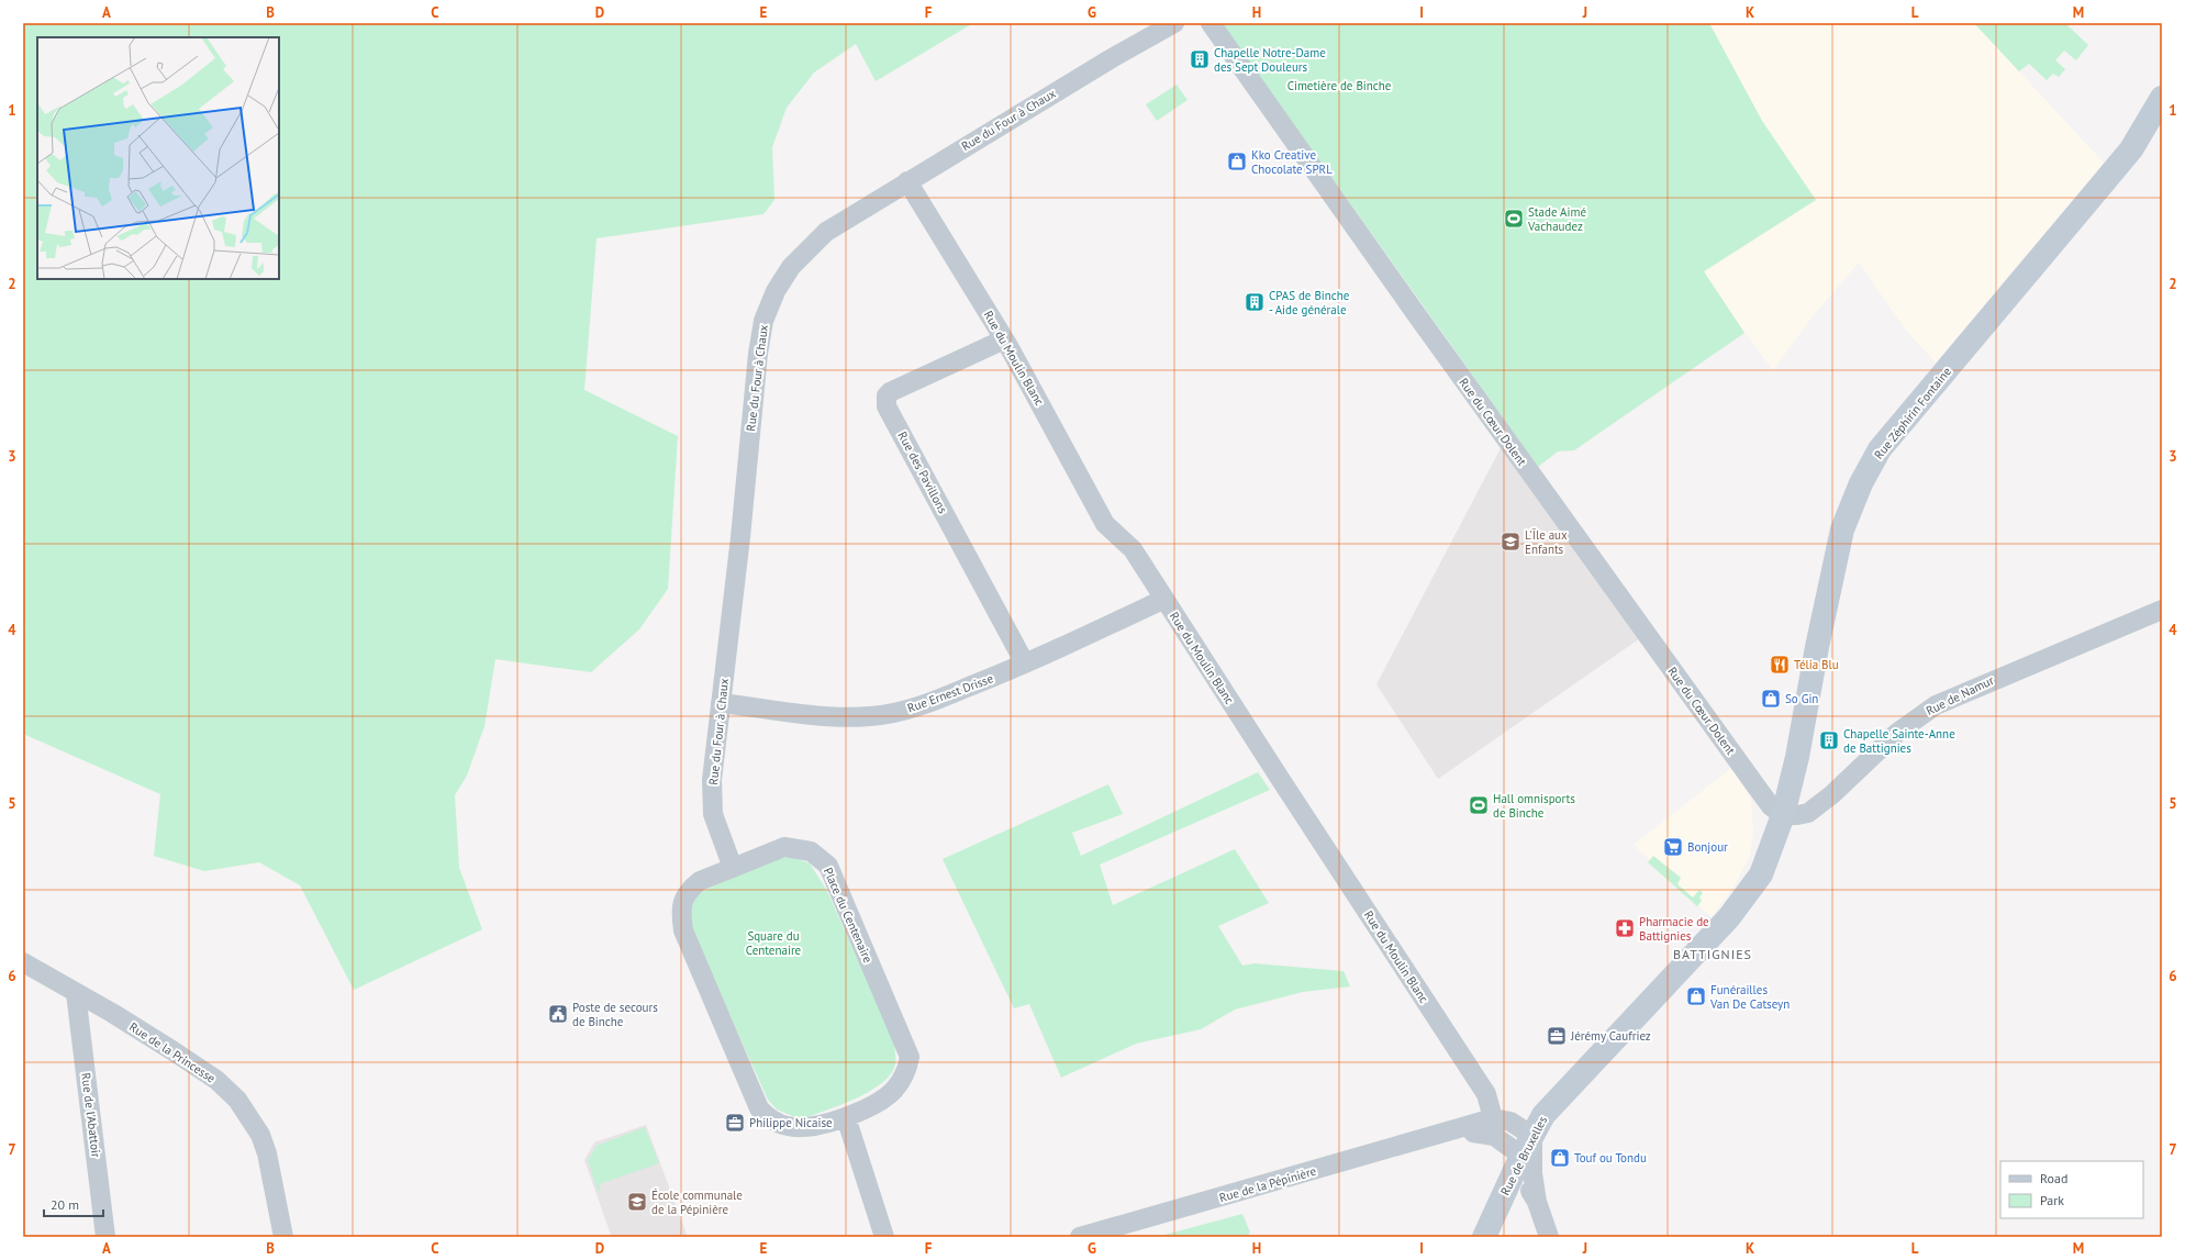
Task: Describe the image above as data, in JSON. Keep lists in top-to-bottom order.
{
  "streets": {
    "main road": ["Rue Zéphirin Fontaine", "Rue de Bruxelles"],
    "street": [
      "Rue du Four à Chaux",
      "Rue du Moulin Blanc",
      "Rue du Cœur Dolent",
      "Rue des Pavillons",
      "Rue Ernest Drisse",
      "Rue de Namur",
      "Place du Centenaire",
      "Rue de la Princesse",
      "Rue de l'Abattoir",
      "Rue de la Pépinière"
    ]
  },
  "crossings": [
    ["Rue du Four à Chaux", "Rue du Moulin Blanc"],
    ["Rue du Four à Chaux", "Rue Ernest Drisse"],
    ["Rue du Four à Chaux", "Place du Centenaire"],
    ["Rue du Moulin Blanc", "Rue des Pavillons"],
    ["Rue du Moulin Blanc", "Rue Ernest Drisse"],
    ["Rue du Moulin Blanc", "Rue de la Pépinière"],
    ["Rue Zéphirin Fontaine", "Rue du Cœur Dolent"],
    ["Rue Zéphirin Fontaine", "Rue de Namur"],
    ["Rue Zéphirin Fontaine", "Rue de Bruxelles"],
    ["Rue du Cœur Dolent", "Rue de Namur"],
    ["Rue du Cœur Dolent", "Rue de Bruxelles"],
    ["Rue des Pavillons", "Rue Ernest Drisse"],
    ["Rue de Namur", "Rue de Bruxelles"],
    ["Rue de la Princesse", "Rue de l'Abattoir"]
  ],
  "districts": ["BATTIGNIES"],
  "parks": ["Cimetière de Binche", "Square du Centenaire"],
  "places": {
    "building": ["Chapelle Notre-Dame des Sept Douleurs", "CPAS de Binche - Aide générale", "Chapelle Sainte-Anne de Battignies"],
    "shop": [
      "Kko Creative Chocolate SPRL",
      "So Gin",
      "Funérailles Van De Catseyn",
      "Touf ou Tondu"
    ],
    "sports": ["Stade Aimé Vachaudez", "Hall omnisports de Binche"],
    "school or university": ["L'Île aux Enfants", "École communale de la Pépinière"],
    "restaurant": ["Télia Blu"],
    "supermarket": ["Bonjour"],
    "pharmacy": ["Pharmacie de Battignies"],
    "public building": ["Poste de secours de Binche"],
    "office": ["Jérémy Caufriez", "Philippe Nicaise"]
  },
  "legend": ["Road", "Park"],
  "scale_bar": "20 m",
  "grid": {
    "columns": [
      "A",
      "B",
      "C",
      "D",
      "E",
      "F",
      "G",
      "H",
      "I",
      "J",
      "K",
      "L",
      "M"
    ],
    "rows": [
      "1",
      "2",
      "3",
      "4",
      "5",
      "6",
      "7"
    ]
  }
}
